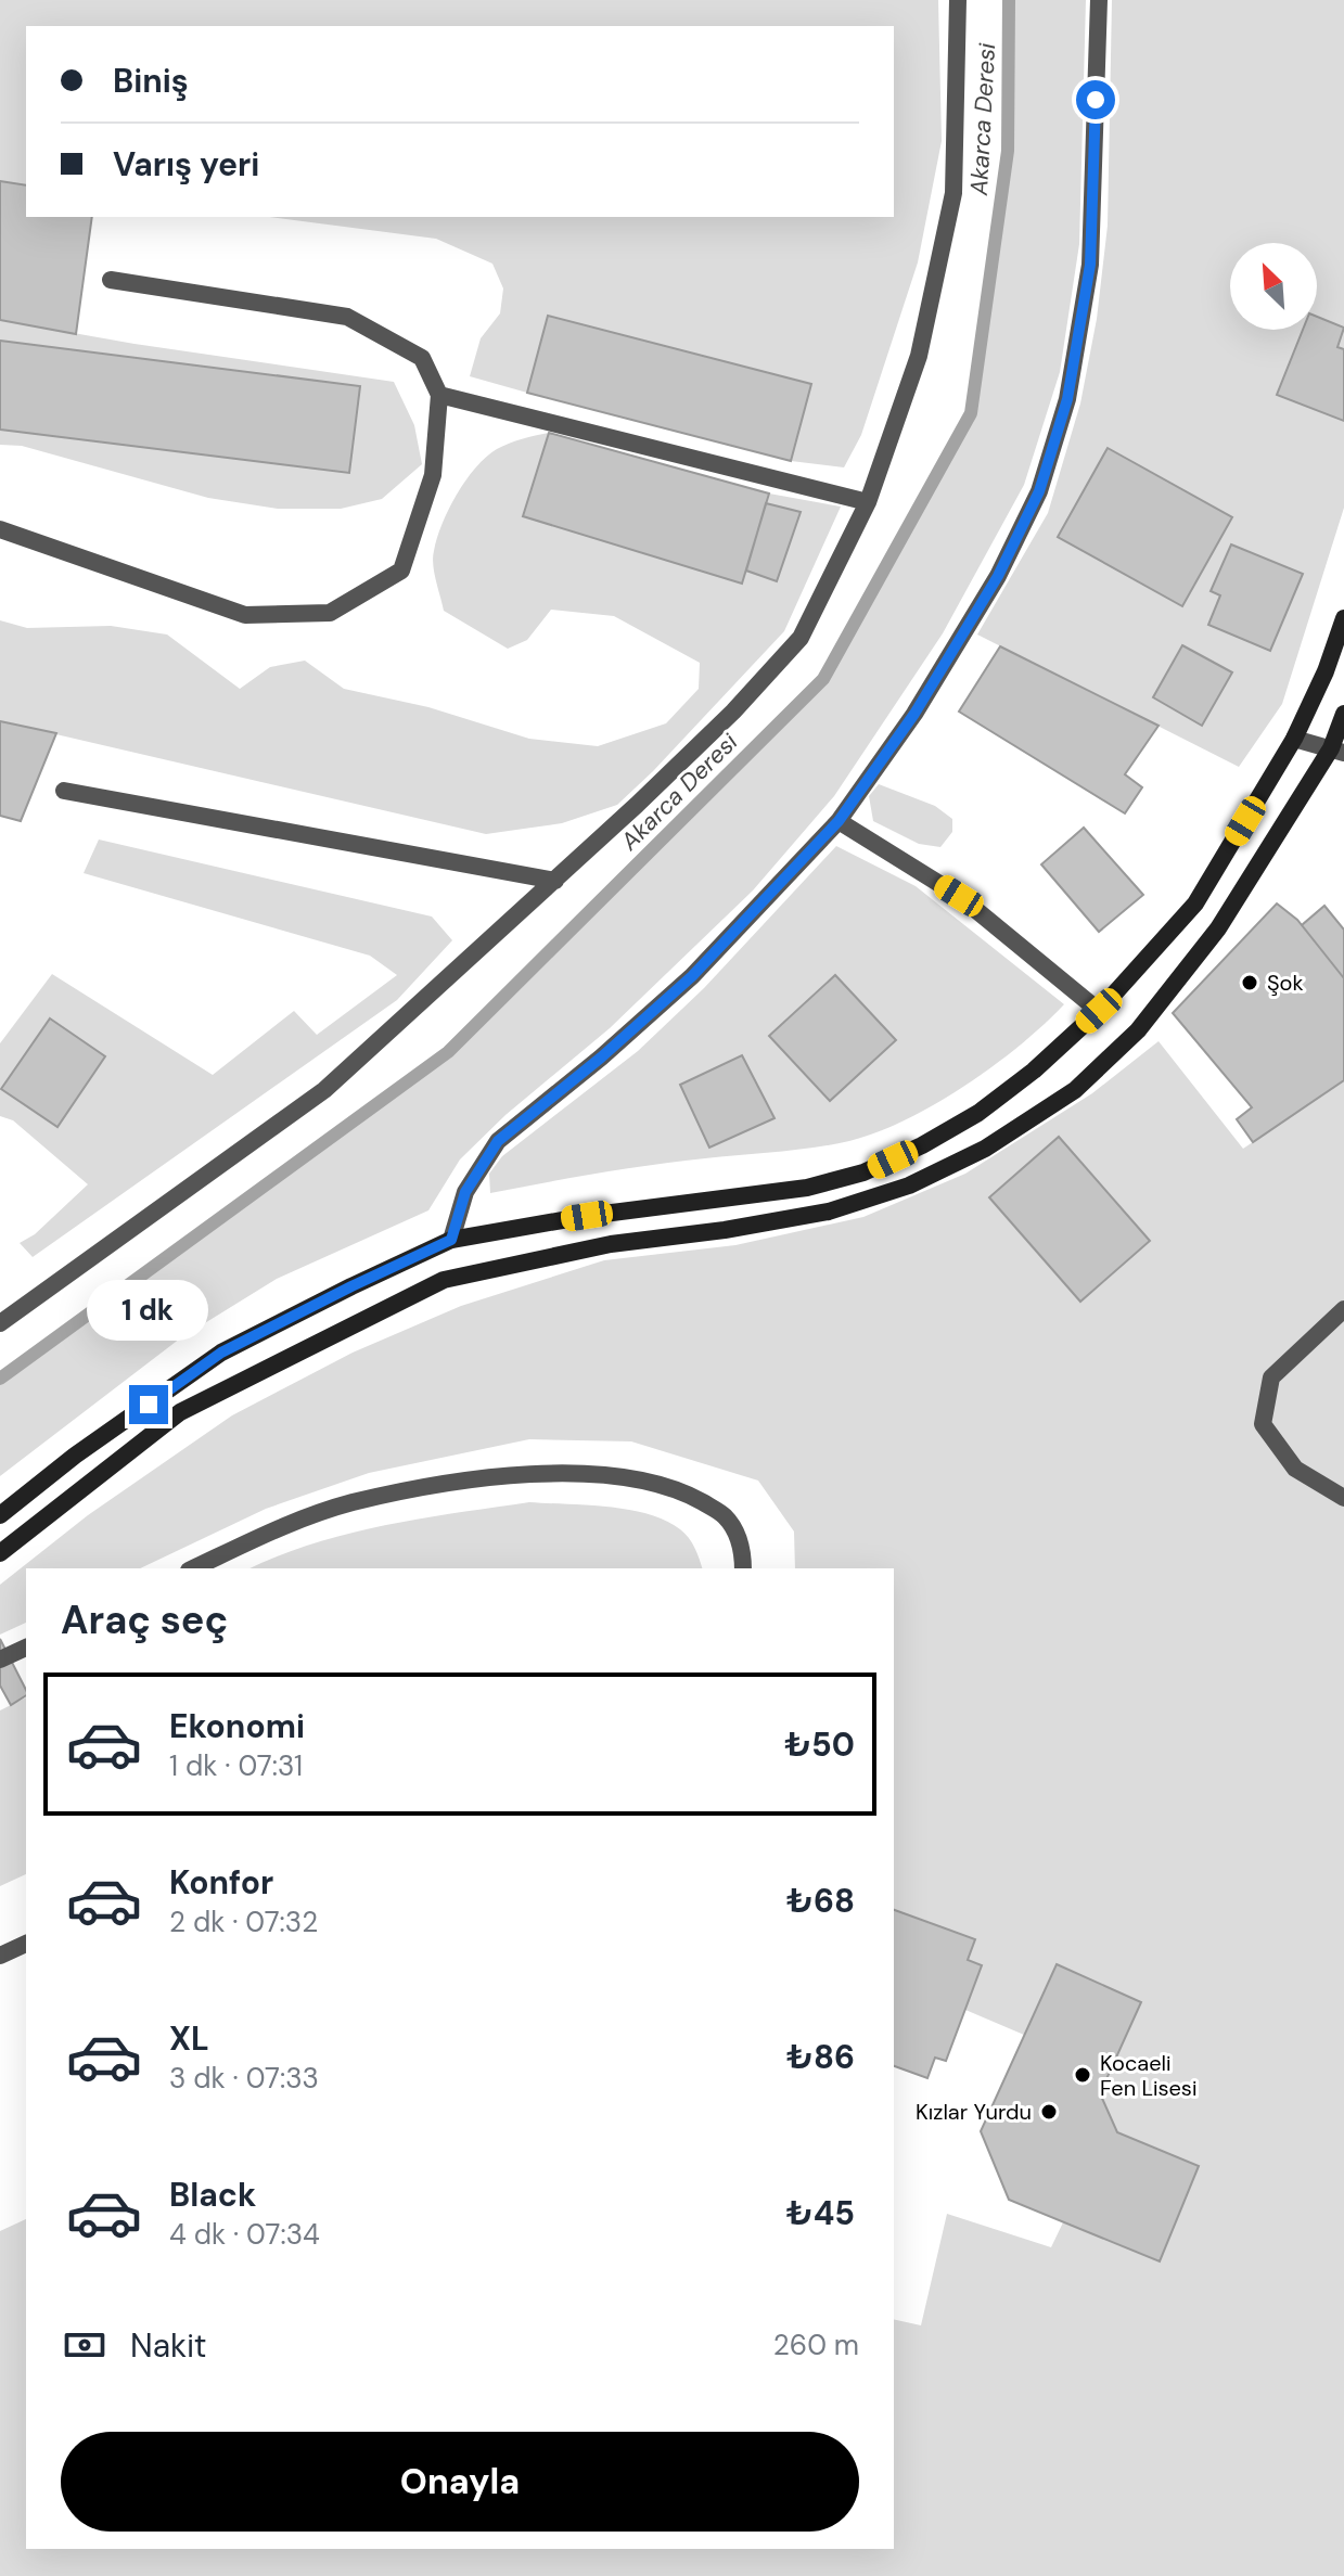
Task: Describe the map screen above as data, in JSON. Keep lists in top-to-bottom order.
{
  "water": ["Akarca Deresi"],
  "places": ["Şok", "Kocaeli Fen Lisesi", "Kızlar Yurdu"],
  "north": "top left",
  "page": {
    "banner": ["Biniş", "Varış yeri"],
    "bubble": "1 dk",
    "heading": "Araç seç",
    "list": [
      {
        "name": "Ekonomi",
        "note": "1 dk · 07:31",
        "value": "₺50"
      },
      {
        "name": "Konfor",
        "note": "2 dk · 07:32",
        "value": "₺68"
      },
      {
        "name": "XL",
        "note": "3 dk · 07:33",
        "value": "₺86"
      },
      {
        "name": "Black",
        "note": "4 dk · 07:34",
        "value": "₺45"
      }
    ],
    "pay": ["Nakit", "260 m"],
    "buttons": "Onayla"
  }
}
